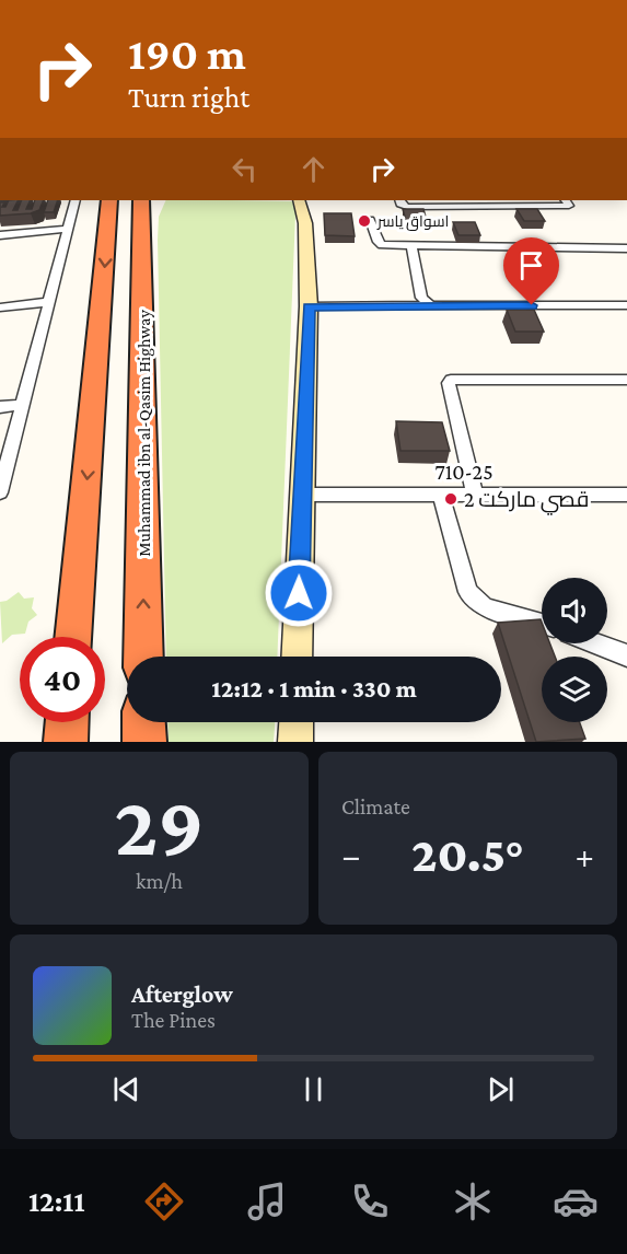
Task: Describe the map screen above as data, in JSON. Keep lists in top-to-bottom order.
{
  "streets": {
    "highway": ["Muhammad ibn al-Qasim Highway"],
    "street": ["710-25"]
  },
  "places": ["اسواق ياسر", "قصي ماركت 2"],
  "page": {
    "turn": ["190 m", "Turn right"],
    "limit": "40",
    "trip": "12:12 · 1 min · 330 m",
    "tile": [
      ["29", "km/h"],
      "Climate"
    ],
    "heat": ["−", "20.5°", "+"],
    "song": ["Afterglow", "The Pines"],
    "tabs": "12:11"
  }
}
